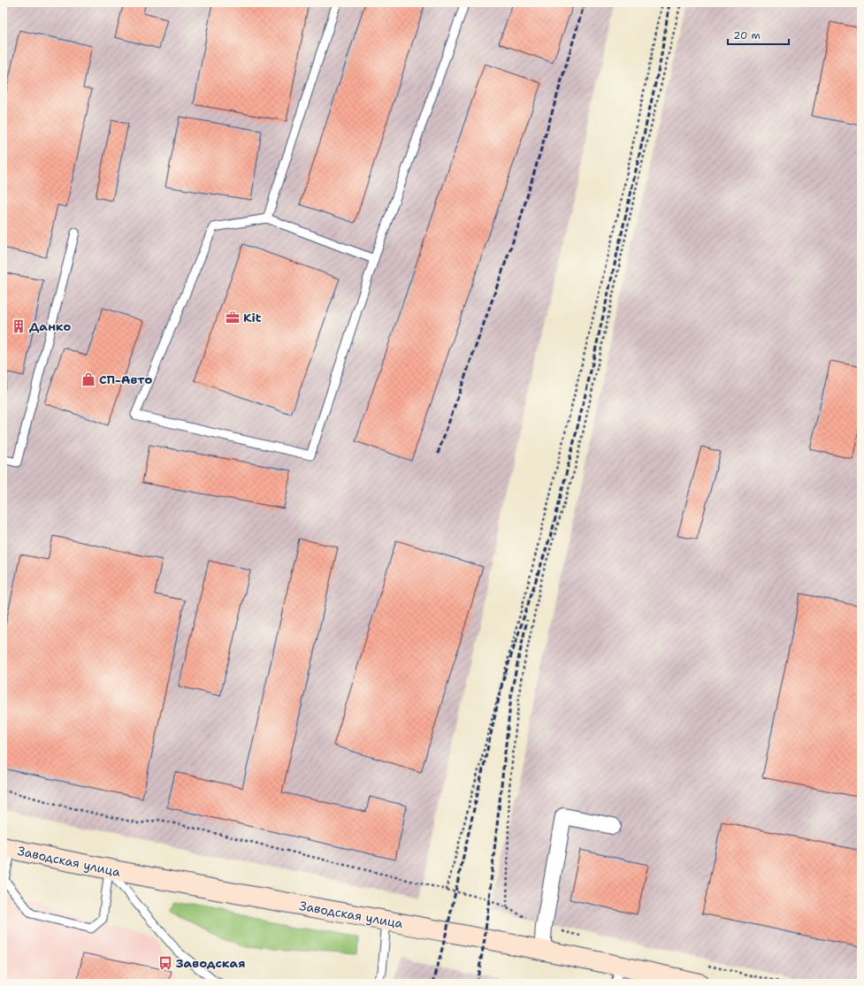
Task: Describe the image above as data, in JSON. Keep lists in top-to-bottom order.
{
  "streets": {
    "main road": ["Заводская улица"]
  },
  "places": {
    "office": ["Kit"],
    "building": ["Данко"],
    "shop": ["СП-Авто"],
    "bus stop": ["Заводская"]
  },
  "scale_bar": "20 m"
}
